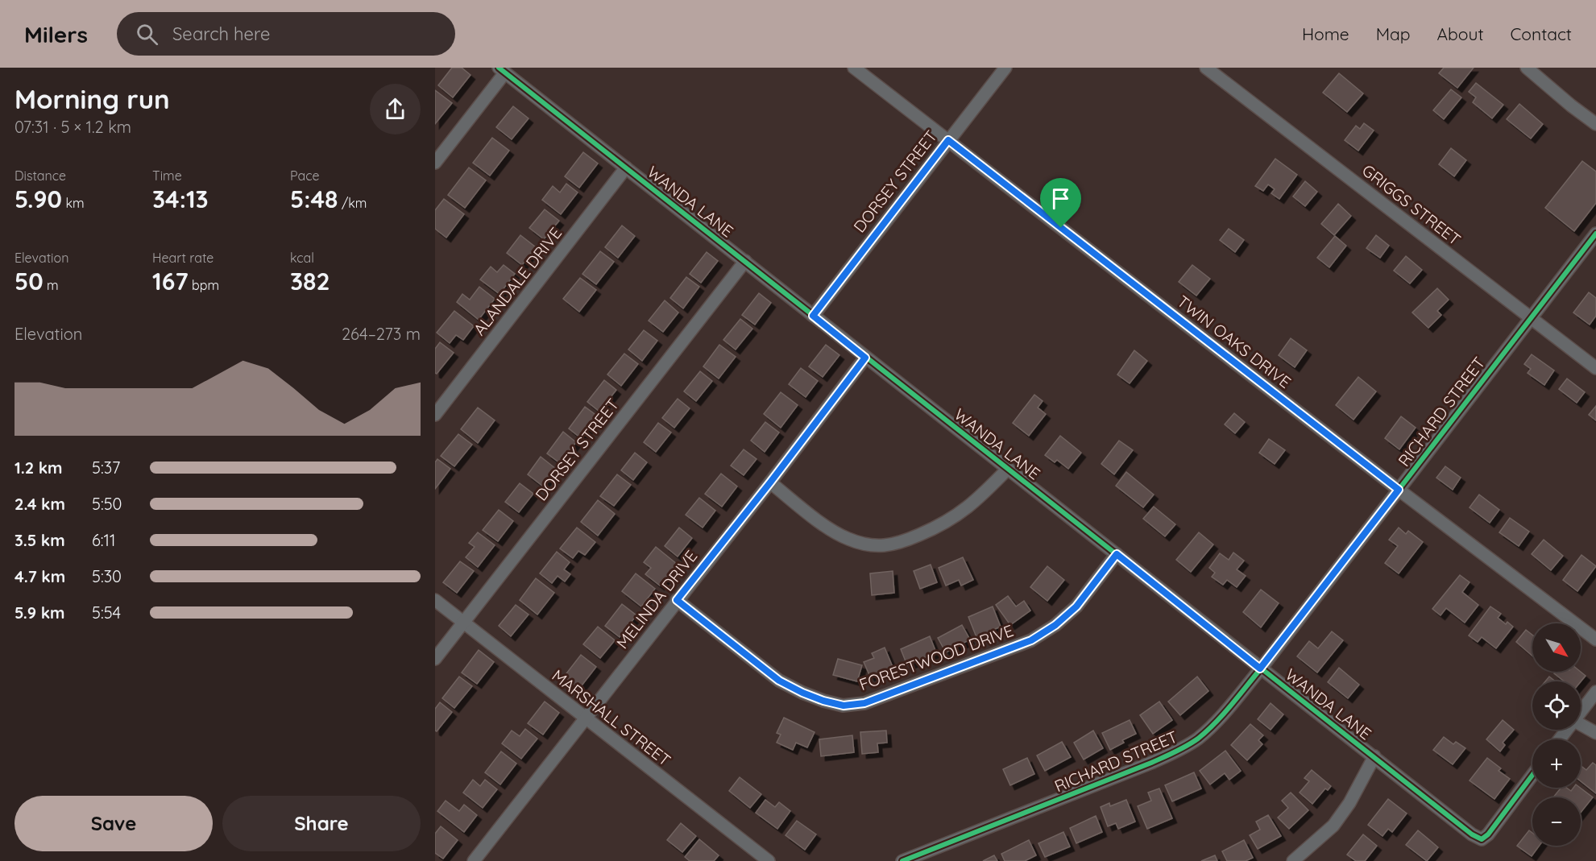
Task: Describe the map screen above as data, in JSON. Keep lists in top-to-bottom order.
{
  "streets": {
    "street": [
      "DORSEY STREET",
      "WANDA LANE",
      "GRIGGS STREET",
      "ALANDALE DRIVE",
      "TWIN OAKS DRIVE",
      "RICHARD STREET",
      "MELINDA DRIVE",
      "FORESTWOOD DRIVE",
      "MARSHALL STREET"
    ]
  },
  "crossings": [
    ["DORSEY STREET", "WANDA LANE"],
    ["DORSEY STREET", "TWIN OAKS DRIVE"],
    ["DORSEY STREET", "MARSHALL STREET"],
    ["WANDA LANE", "ALANDALE DRIVE"],
    ["WANDA LANE", "RICHARD STREET"],
    ["WANDA LANE", "MELINDA DRIVE"],
    ["WANDA LANE", "FORESTWOOD DRIVE"],
    ["GRIGGS STREET", "RICHARD STREET"],
    ["TWIN OAKS DRIVE", "RICHARD STREET"],
    ["MELINDA DRIVE", "FORESTWOOD DRIVE"],
    ["MELINDA DRIVE", "MARSHALL STREET"]
  ],
  "north": "bottom right",
  "page": {
    "header": "Milers",
    "search": "Search here",
    "nav": [
      "Home",
      "Map",
      "About",
      "Contact"
    ],
    "heading": ["Morning run", "07:31 · 5 × 1.2 km"],
    "stats": [
      ["Distance", "5.90 km"],
      ["Time", "34:13"],
      ["Pace", "5:48 /km"],
      ["Elevation", "50 m"],
      ["Heart rate", "167 bpm"],
      ["kcal", "382"]
    ],
    "chart": ["Elevation", "264–273 m"],
    "list": [
      {
        "name": "1.2 km",
        "note": "5:37"
      },
      {
        "name": "2.4 km",
        "note": "5:50"
      },
      {
        "name": "3.5 km",
        "note": "6:11"
      },
      {
        "name": "4.7 km",
        "note": "5:30"
      },
      {
        "name": "5.9 km",
        "note": "5:54"
      }
    ],
    "map_buttons": ["+", "−"],
    "buttons": ["Save", "Share"]
  }
}
